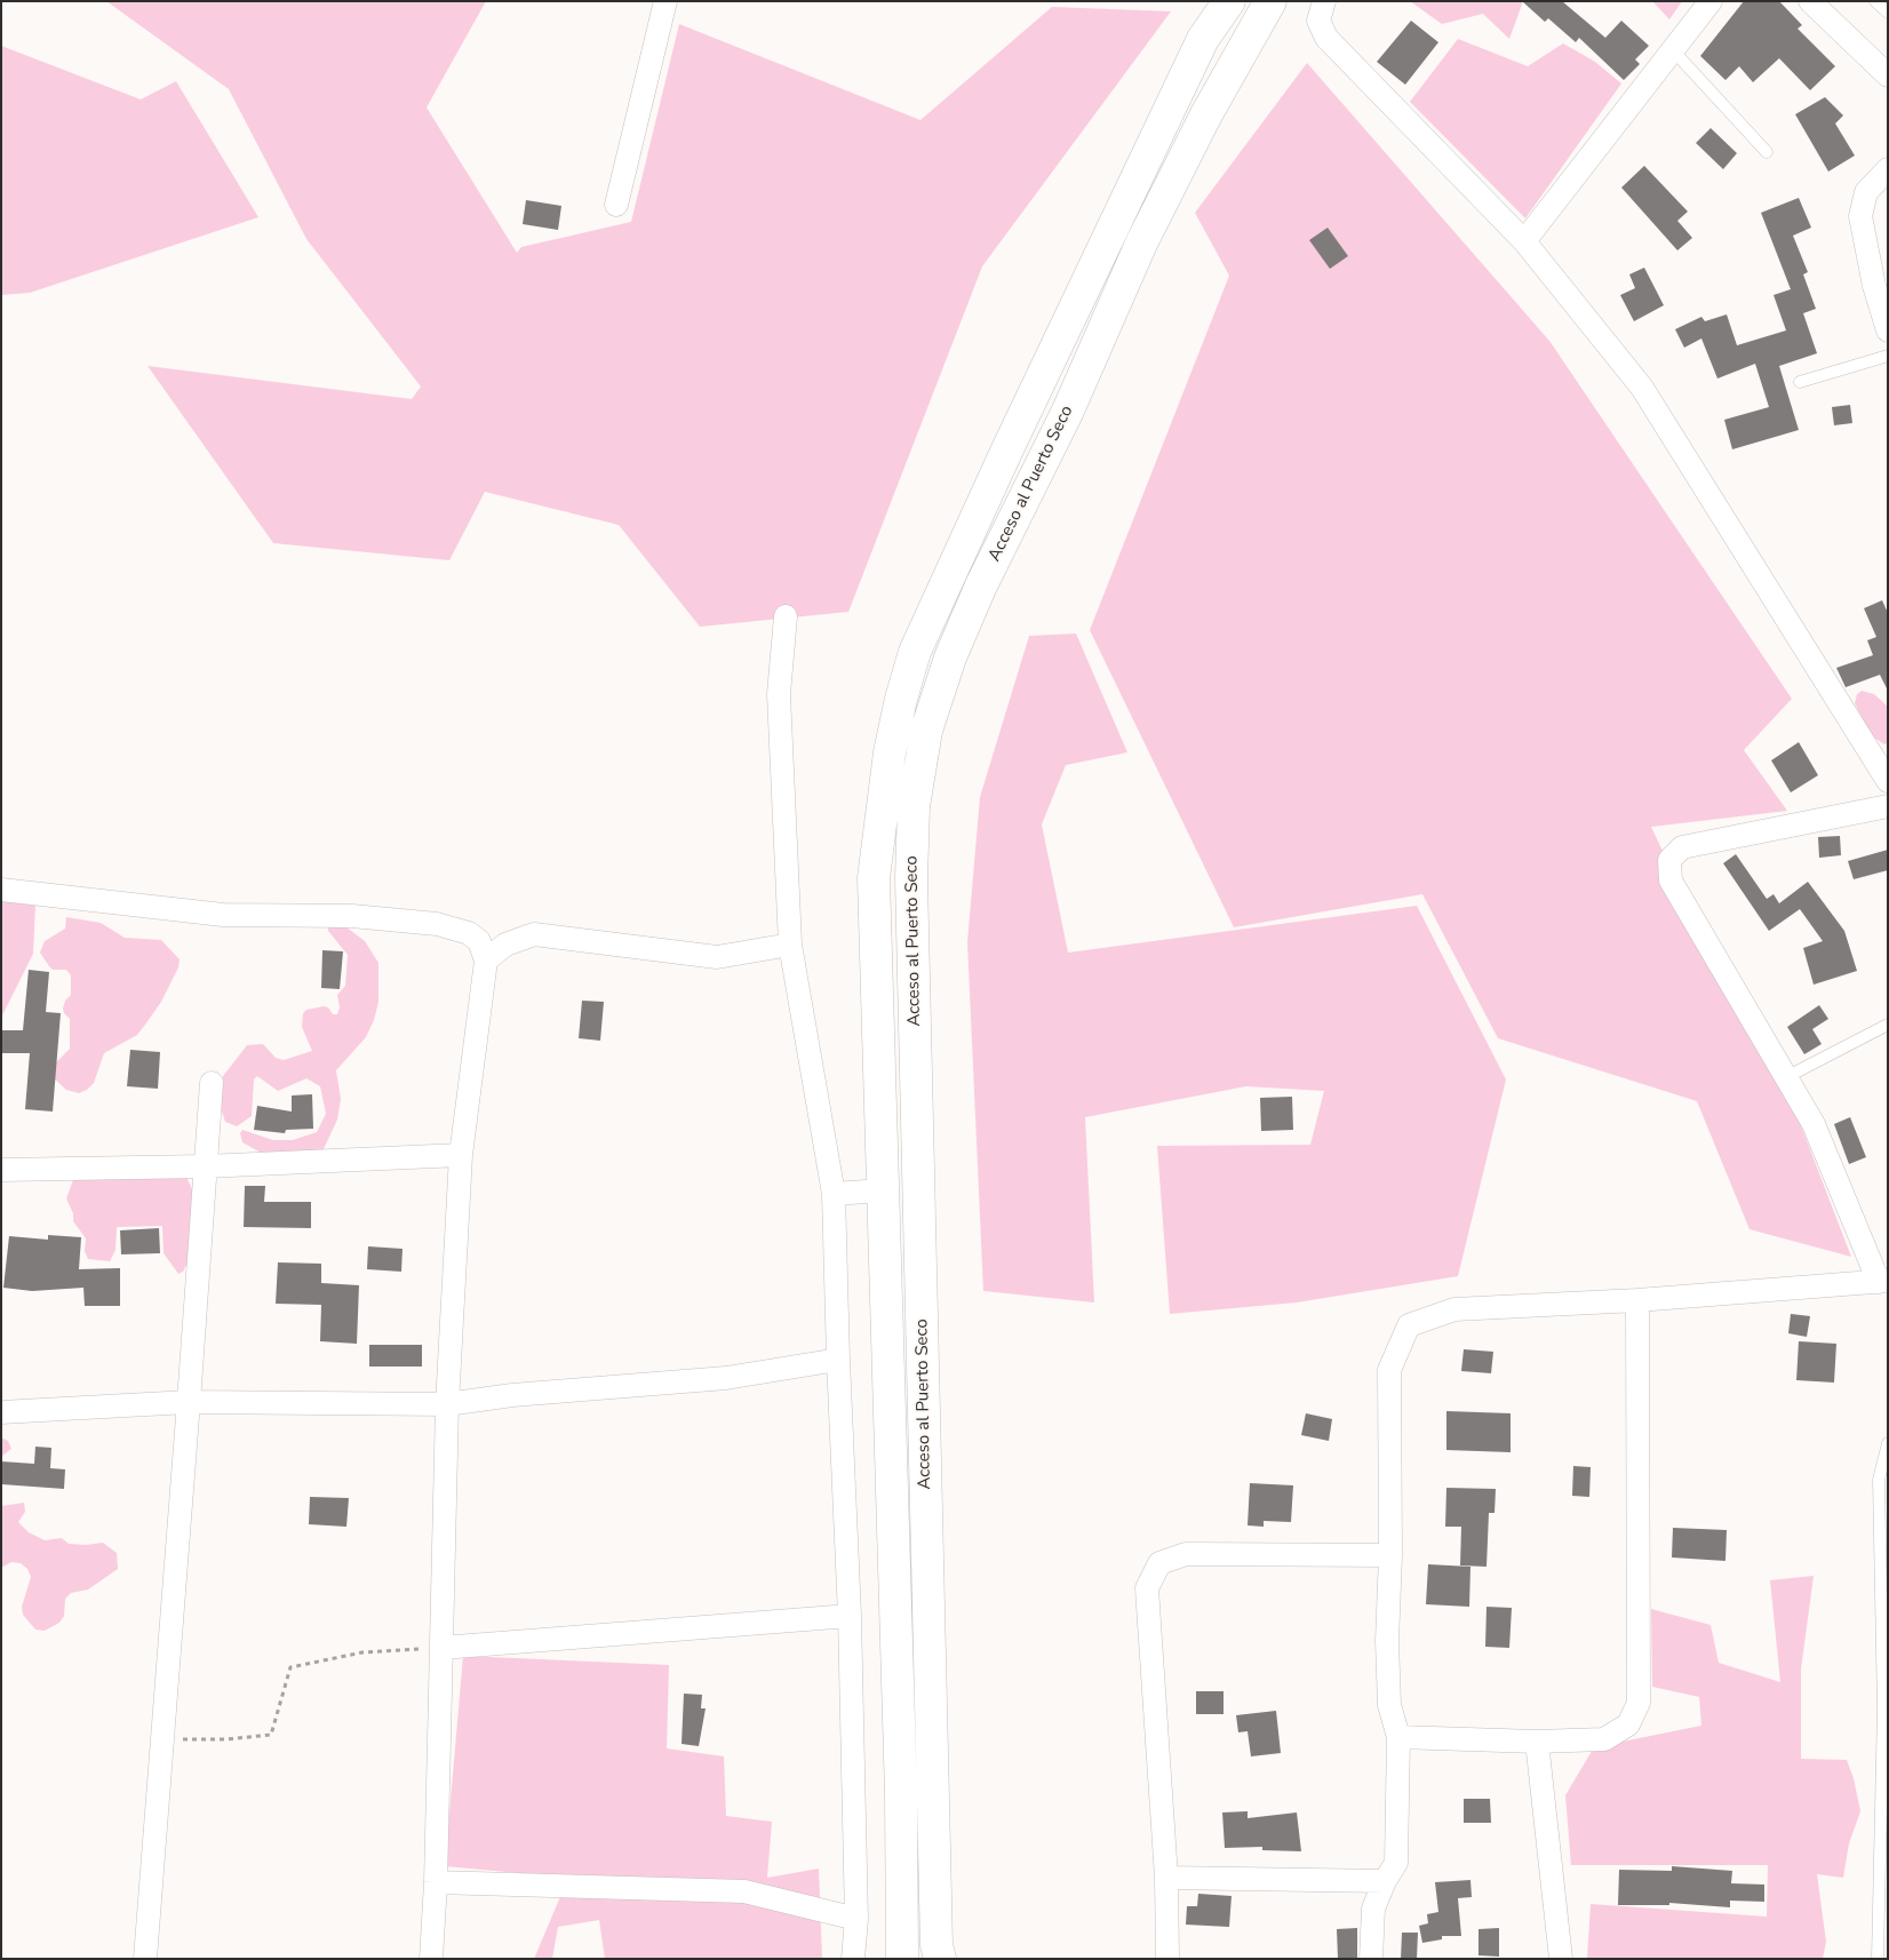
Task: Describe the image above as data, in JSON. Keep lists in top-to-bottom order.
{
  "streets": {
    "main road": ["Acceso al Puerto Seco"]
  }
}
